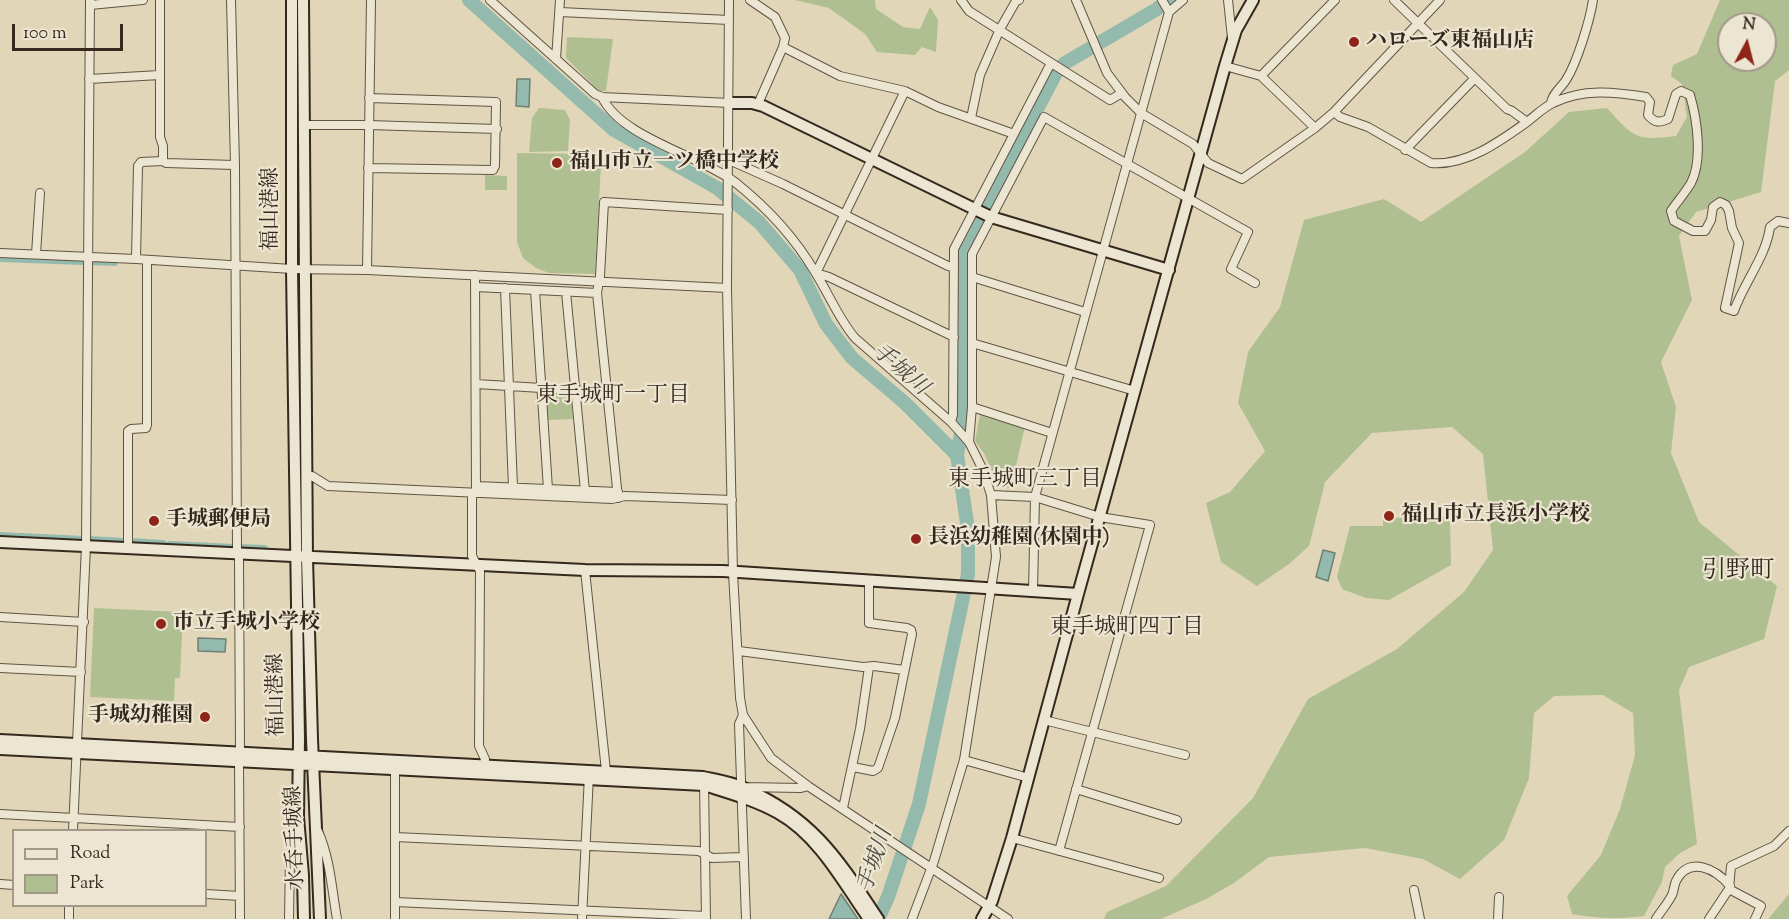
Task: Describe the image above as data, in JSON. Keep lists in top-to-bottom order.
{
  "streets": {
    "street": ["福山港線", "水呑手城線"]
  },
  "crossings": [
    ["福山港線", "水呑手城線"]
  ],
  "districts": [
    "東手城町一丁目",
    "東手城町三丁目",
    "引野町",
    "東手城町四丁目"
  ],
  "water": ["手城川"],
  "places": [
    "ハローズ東福山店",
    "福山市立一ツ橋中学校",
    "福山市立長浜小学校",
    "手城郵便局",
    "長浜幼稚園(休園中)",
    "市立手城小学校",
    "手城幼稚園"
  ],
  "legend": ["Road", "Park"],
  "scale_bar": "100 m",
  "north": "top"
}
